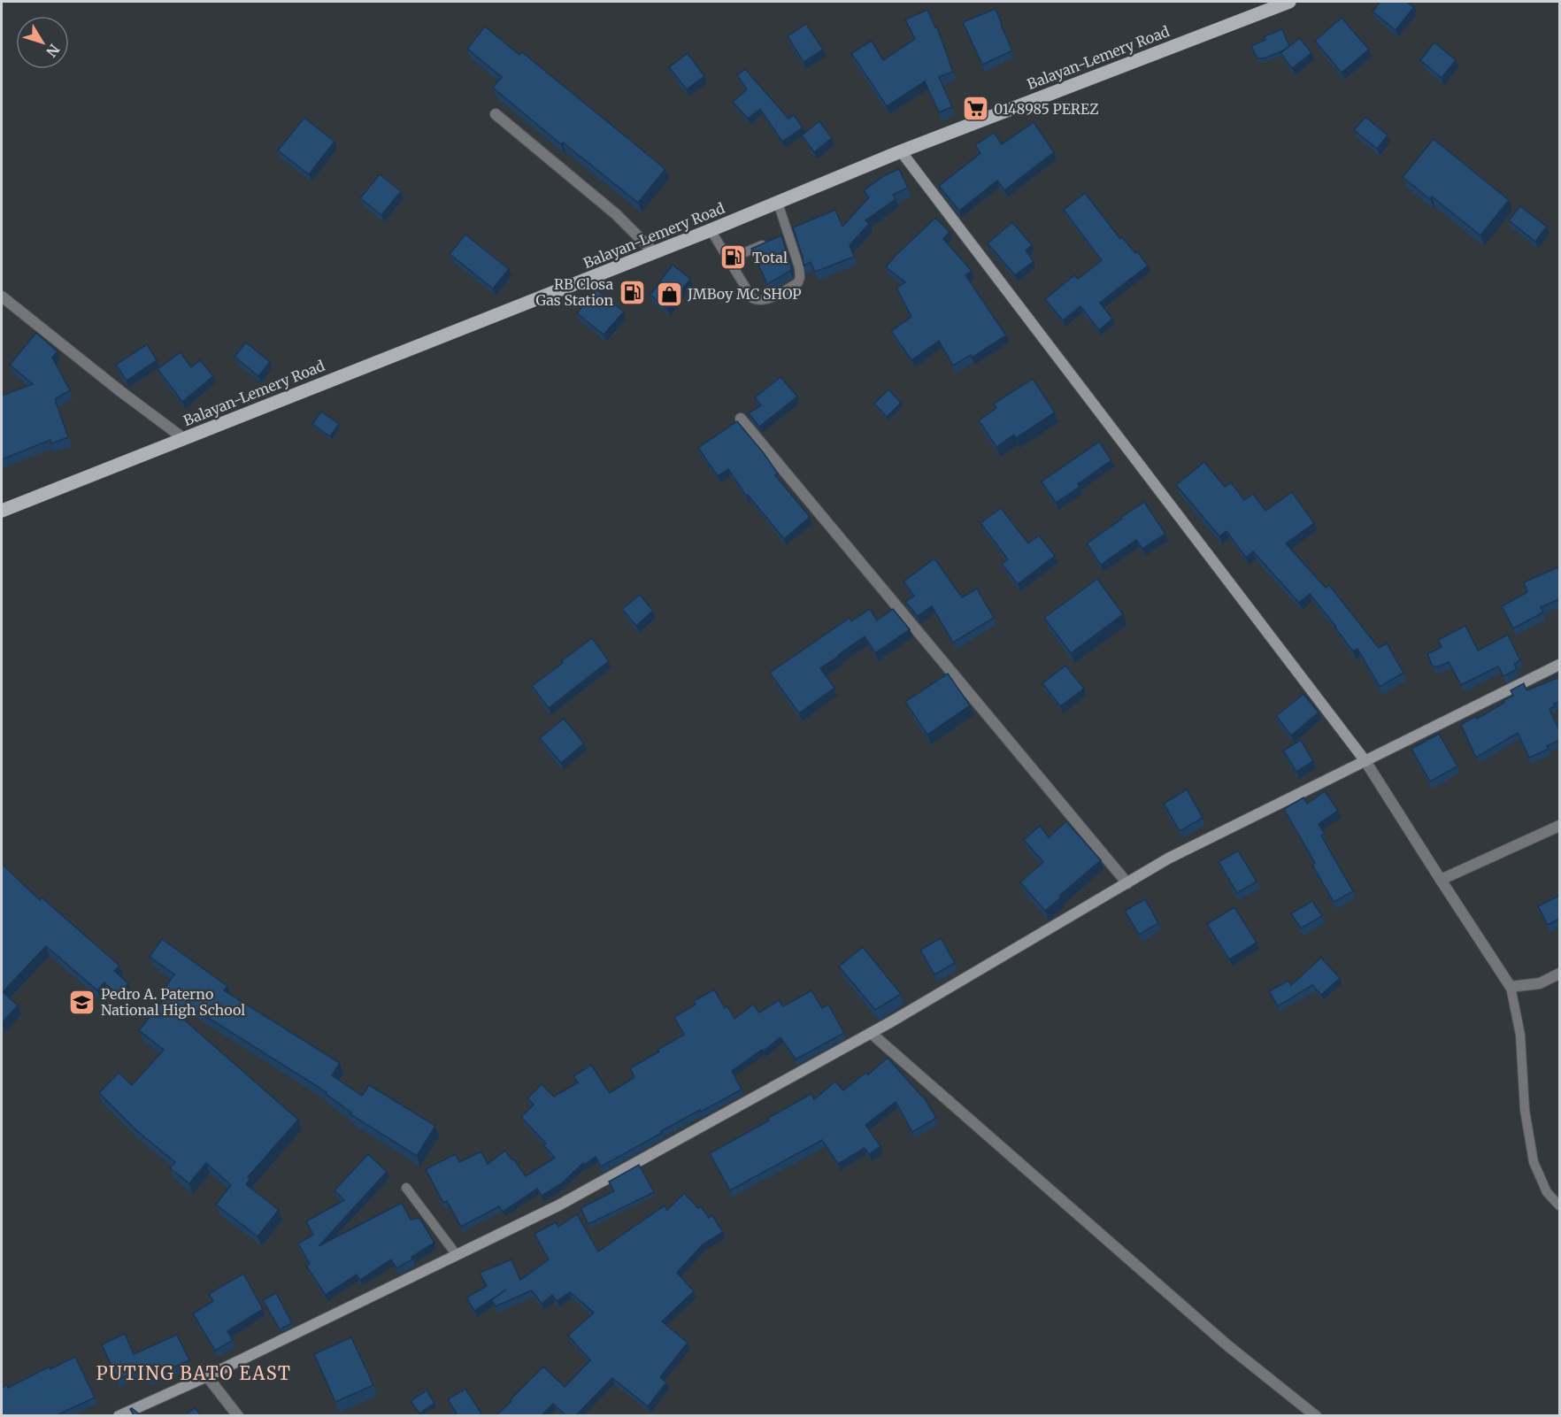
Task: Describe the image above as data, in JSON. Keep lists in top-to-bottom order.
{
  "streets": {
    "main road": ["Balayan-Lemery Road"]
  },
  "districts": ["PUTING BATO EAST"],
  "places": {
    "supermarket": ["0148985 PEREZ"],
    "fuel station": ["Total", "RB Closa Gas Station"],
    "shop": ["JMBoy MC SHOP"],
    "school or university": ["Pedro A. Paterno National High School"]
  },
  "north": "bottom right"
}
